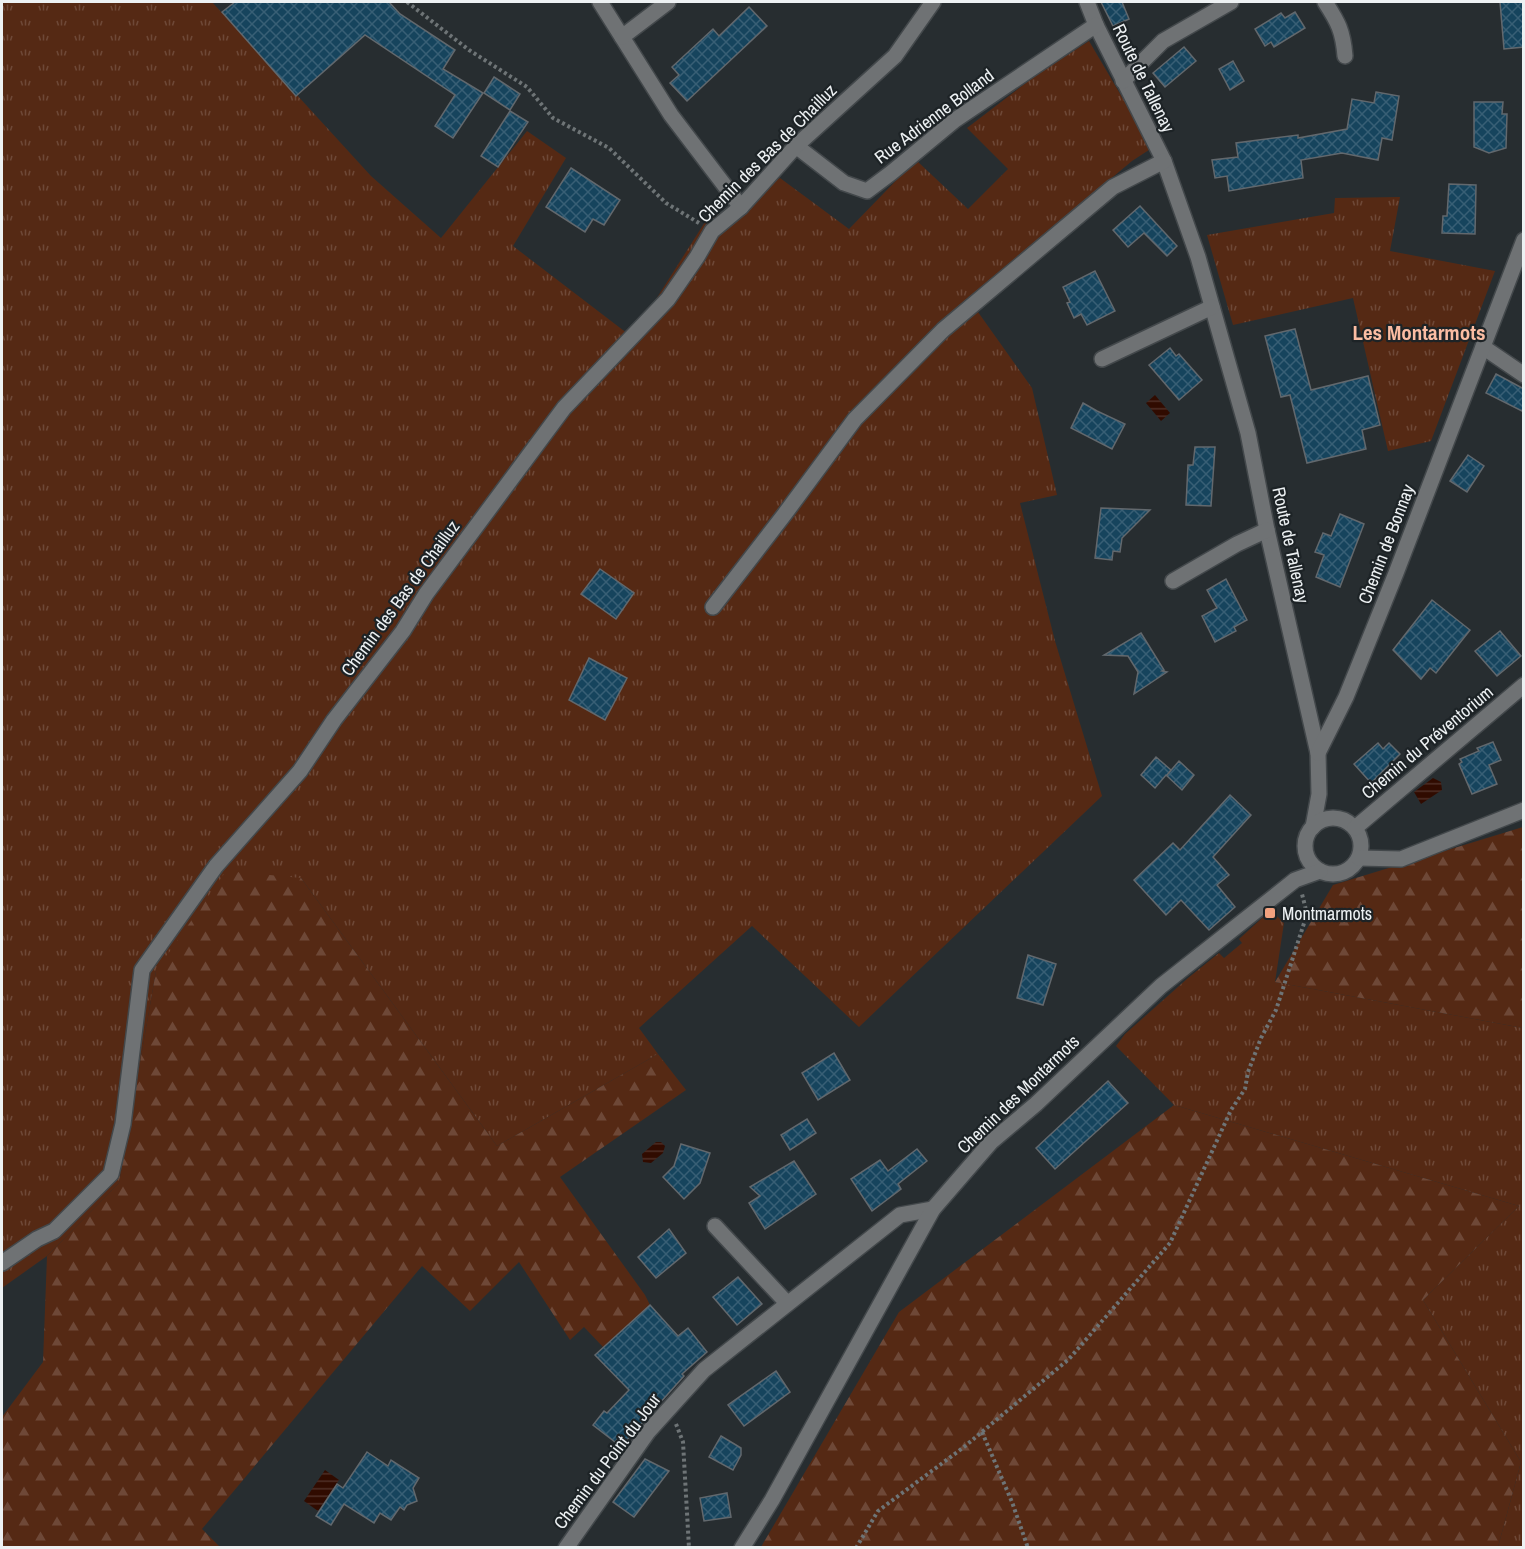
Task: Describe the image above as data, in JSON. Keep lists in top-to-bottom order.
{
  "streets": {
    "street": [
      "Route de Tallenay",
      "Rue Adrienne Bolland",
      "Chemin des Bas de Chailluz",
      "Chemin de Bonnay",
      "Chemin du Préventorium",
      "Chemin des Montarmots",
      "Chemin du Point du Jour"
    ]
  },
  "crossings": [
    ["Route de Tallenay", "Rue Adrienne Bolland"],
    ["Route de Tallenay", "Chemin de Bonnay"],
    ["Route de Tallenay", "Chemin du Préventorium"],
    ["Route de Tallenay", "Chemin des Montarmots"],
    ["Rue Adrienne Bolland", "Chemin des Bas de Chailluz"],
    ["Chemin du Préventorium", "Chemin des Montarmots"],
    ["Chemin des Montarmots", "Chemin du Point du Jour"]
  ],
  "districts": ["Les Montarmots"],
  "places": {
    "transit": ["Montmarmots"]
  }
}
